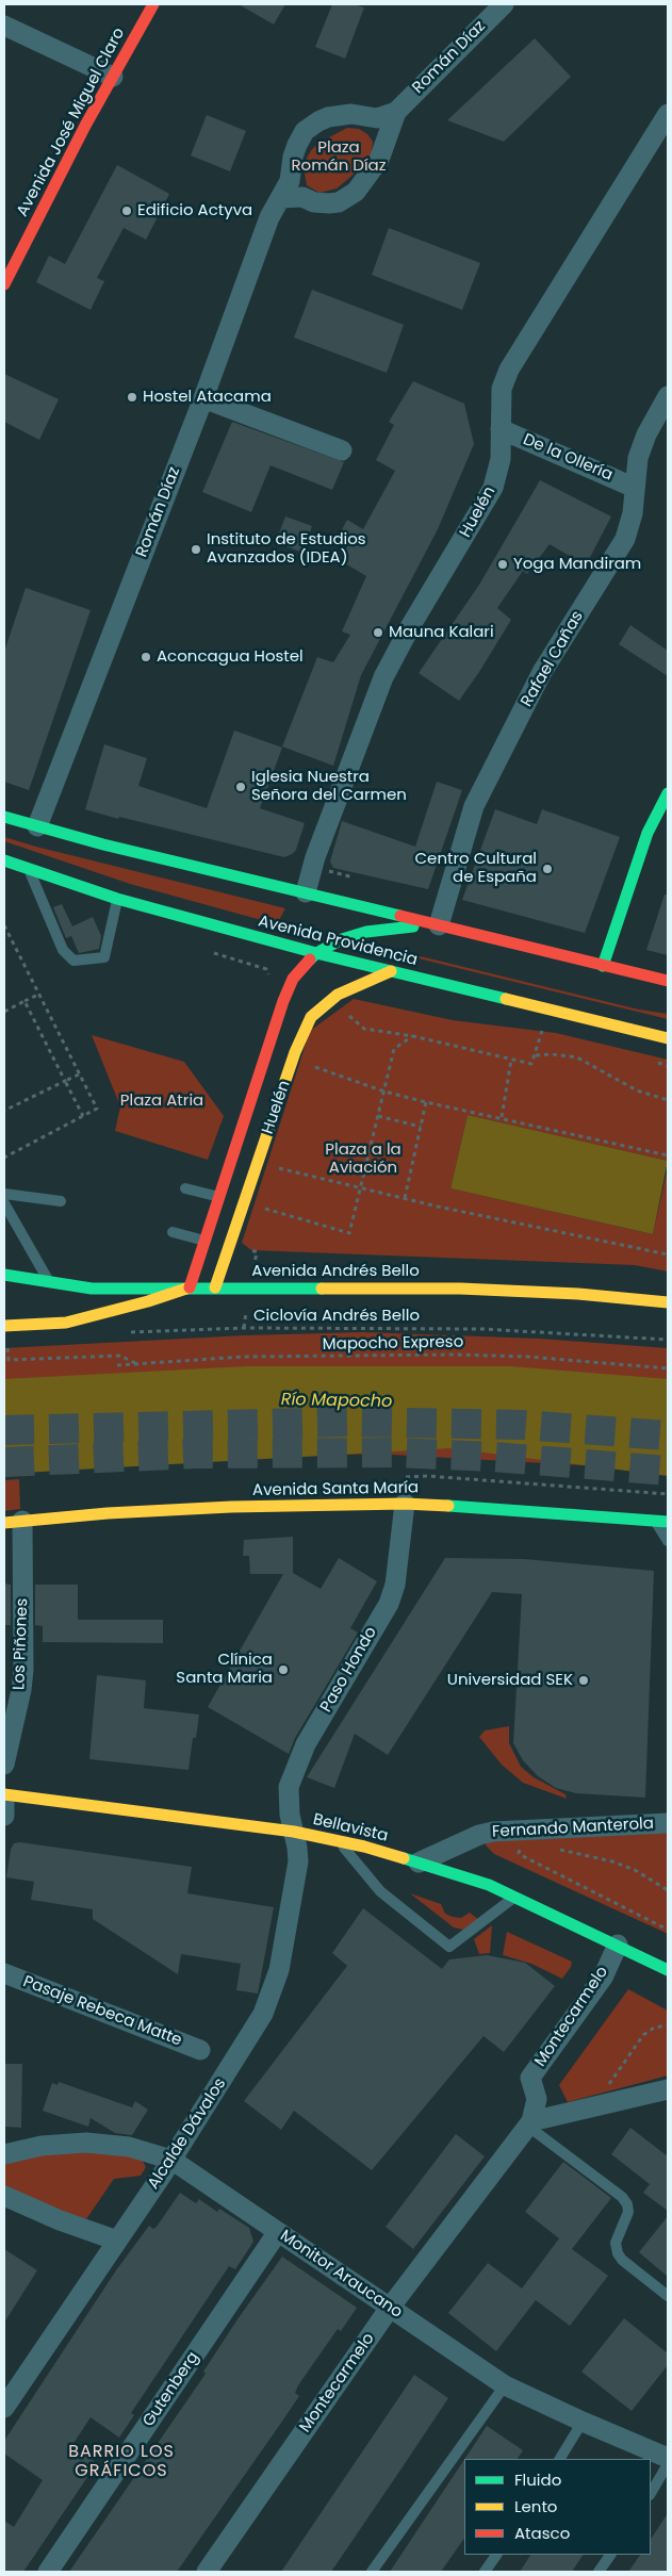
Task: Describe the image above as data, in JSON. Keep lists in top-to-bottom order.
{
  "streets": {
    "main road": [
      "Avenida José Miguel Claro",
      "Huelén",
      "Avenida Providencia",
      "Avenida Andrés Bello",
      "Avenida Santa María",
      "Bellavista"
    ],
    "street": [
      "Román Díaz",
      "De la Ollería",
      "Rafael Cañas",
      "Los Piñones",
      "Paso Hondo",
      "Fernando Manterola",
      "Pasaje Rebeca Matte",
      "Montecarmelo",
      "Alcalde Dávalos",
      "Monitor Araucano",
      "Gutenberg"
    ],
    "path": ["Ciclovía Andrés Bello", "Mapocho Expreso"]
  },
  "crossings": [
    ["De la Ollería", "Huelén"],
    ["De la Ollería", "Rafael Cañas"],
    ["Huelén", "Rafael Cañas"],
    ["Huelén", "Avenida Providencia"],
    ["Huelén", "Avenida Andrés Bello"],
    ["Avenida Santa María", "Los Piñones"],
    ["Avenida Santa María", "Paso Hondo"],
    ["Paso Hondo", "Bellavista"],
    ["Paso Hondo", "Alcalde Dávalos"],
    ["Bellavista", "Fernando Manterola"],
    ["Bellavista", "Montecarmelo"],
    ["Bellavista", "Alcalde Dávalos"],
    ["Montecarmelo", "Monitor Araucano"],
    ["Alcalde Dávalos", "Monitor Araucano"],
    ["Monitor Araucano", "Gutenberg"]
  ],
  "districts": ["BARRIO LOS GRÁFICOS"],
  "water": ["Río Mapocho"],
  "parks": ["Plaza Román Díaz", "Plaza Atria", "Plaza a la Aviación"],
  "places": [
    "Edificio Actyva",
    "Hostel Atacama",
    "Instituto de Estudios Avanzados (IDEA)",
    "Yoga Mandiram",
    "Mauna Kalari",
    "Aconcagua Hostel",
    "Iglesia Nuestra Señora del Carmen",
    "Centro Cultural de España",
    "Clínica Santa Maria",
    "Universidad SEK"
  ],
  "legend": ["Fluido", "Lento", "Atasco"]
}
